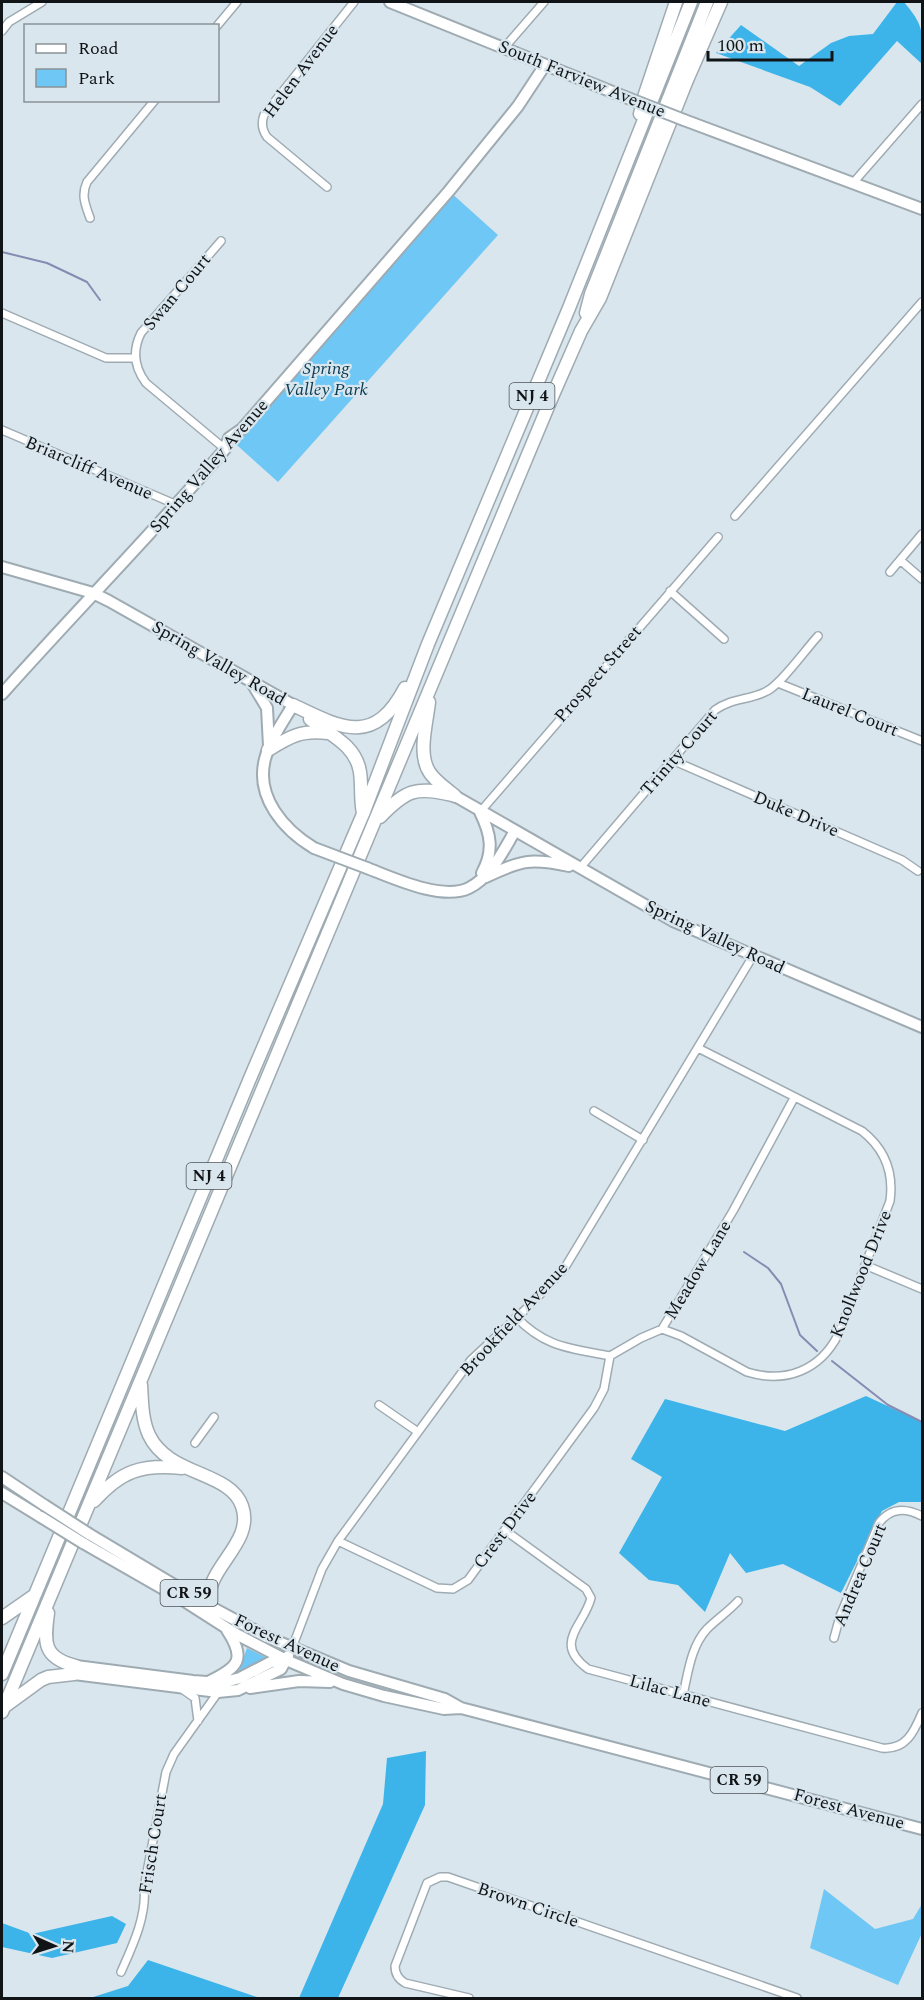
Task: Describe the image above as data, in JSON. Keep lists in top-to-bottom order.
{
  "streets": {
    "highway": ["NJ 4"],
    "street": [
      "Helen Avenue",
      "South Farview Avenue",
      "Swan Court",
      "Spring Valley Avenue",
      "Briarcliff Avenue",
      "Spring Valley Road",
      "Prospect Street",
      "Laurel Court",
      "Trinity Court",
      "Duke Drive",
      "Meadow Lane",
      "Knollwood Drive",
      "Brookfield Avenue",
      "Crest Drive",
      "Andrea Court",
      "CR 59",
      "Forest Avenue",
      "Lilac Lane",
      "Frisch Court",
      "Brown Circle"
    ]
  },
  "crossings": [
    ["South Farview Avenue", "Spring Valley Avenue"],
    ["Spring Valley Avenue", "Briarcliff Avenue"],
    ["Spring Valley Avenue", "Spring Valley Road"],
    ["Spring Valley Road", "Prospect Street"],
    ["Spring Valley Road", "Trinity Court"],
    ["Spring Valley Road", "Brookfield Avenue"],
    ["Laurel Court", "Trinity Court"],
    ["Trinity Court", "Duke Drive"],
    ["Meadow Lane", "Knollwood Drive"],
    ["Meadow Lane", "Crest Drive"],
    ["Knollwood Drive", "Brookfield Avenue"],
    ["Brookfield Avenue", "Crest Drive"],
    ["Brookfield Avenue", "Forest Avenue"],
    ["Crest Drive", "Lilac Lane"],
    ["Forest Avenue", "Frisch Court"]
  ],
  "parks": ["Spring Valley Park"],
  "legend": ["Road", "Park"],
  "scale_bar": "100 m",
  "north": "right"
}
